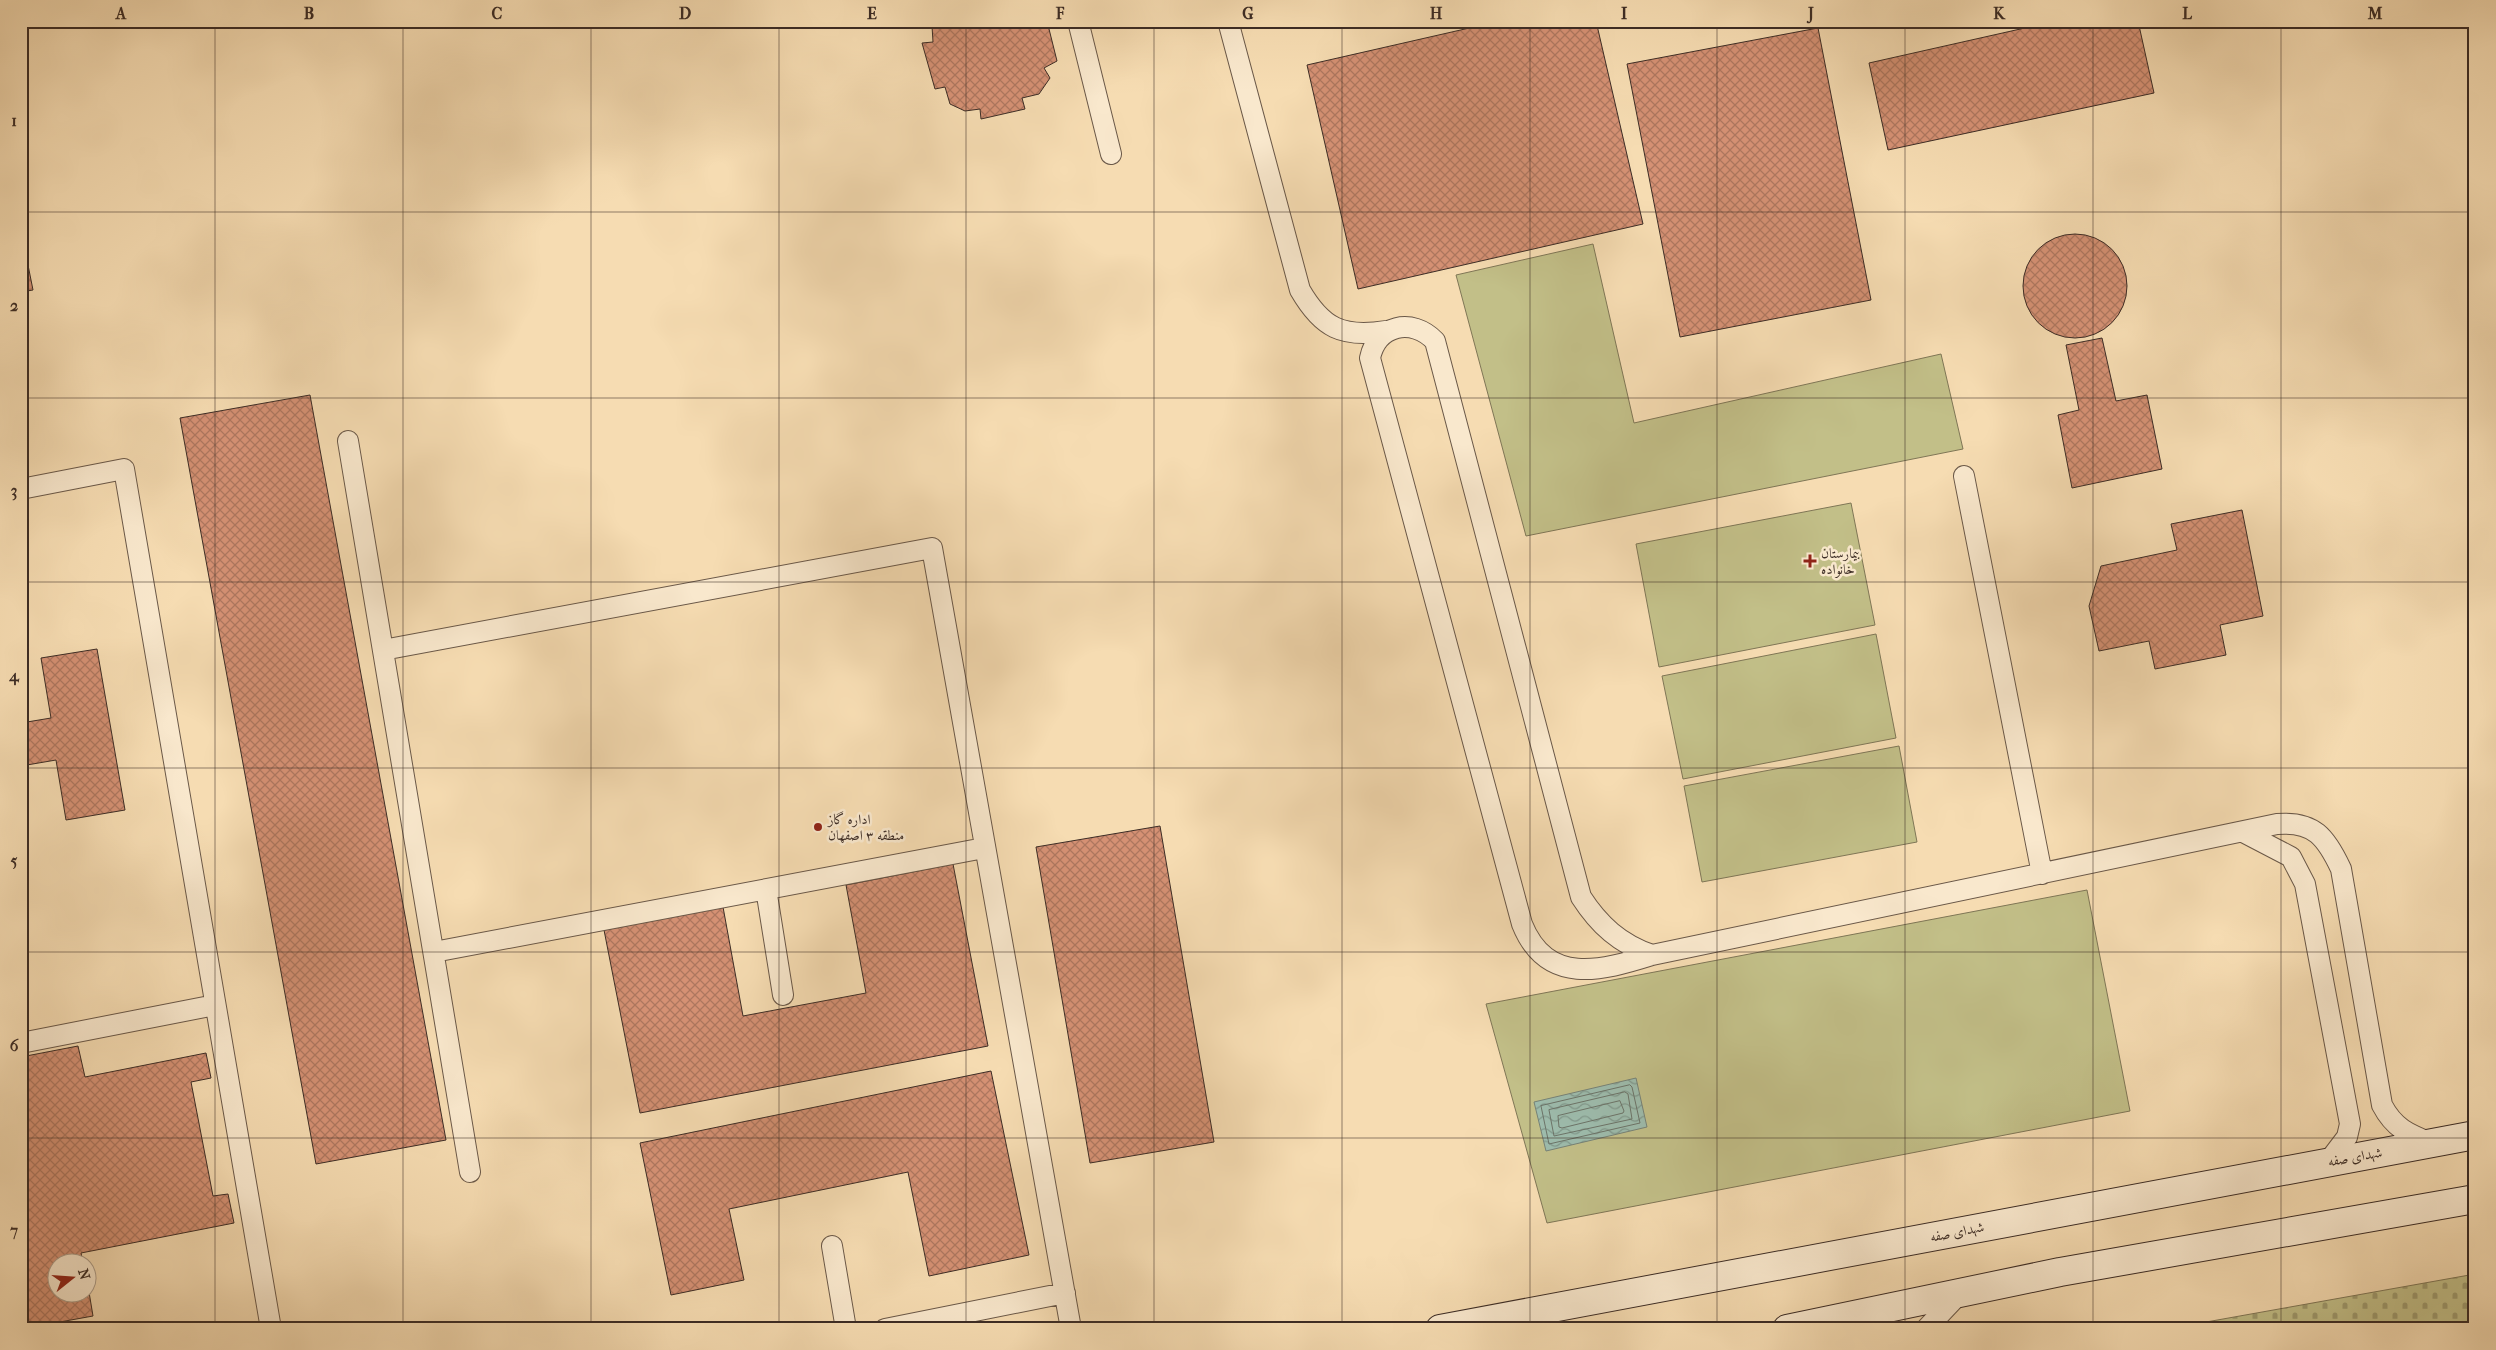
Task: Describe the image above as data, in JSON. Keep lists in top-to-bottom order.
{
  "streets": {
    "main road": ["شهدای صفه"]
  },
  "places": {
    "health": ["بیمارستان خانواده"],
    "other": ["اداره گاز منطقه ۳ اصفهان"]
  },
  "north": "right",
  "grid": {
    "columns": [
      "A",
      "B",
      "C",
      "D",
      "E",
      "F",
      "G",
      "H",
      "I",
      "J",
      "K",
      "L",
      "M"
    ],
    "rows": [
      "1",
      "2",
      "3",
      "4",
      "5",
      "6",
      "7"
    ]
  }
}
